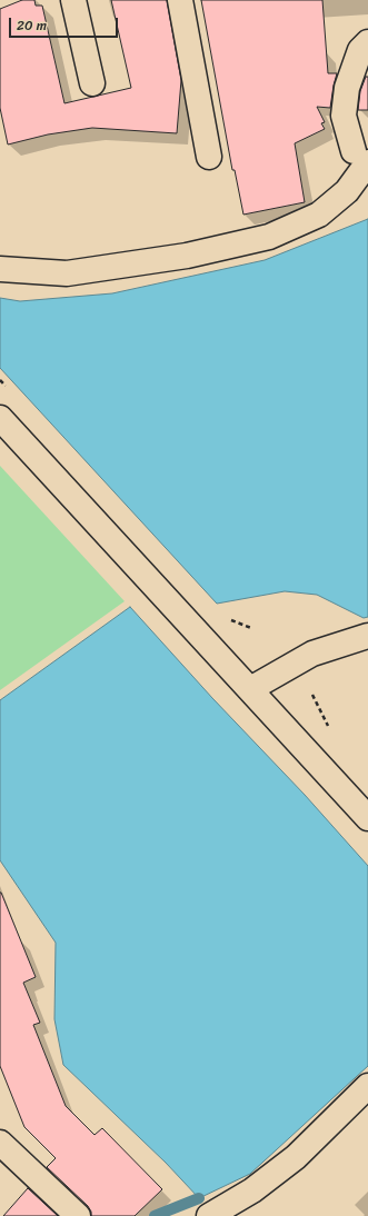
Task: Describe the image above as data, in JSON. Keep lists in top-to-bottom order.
{
  "scale_bar": "20 m"
}
